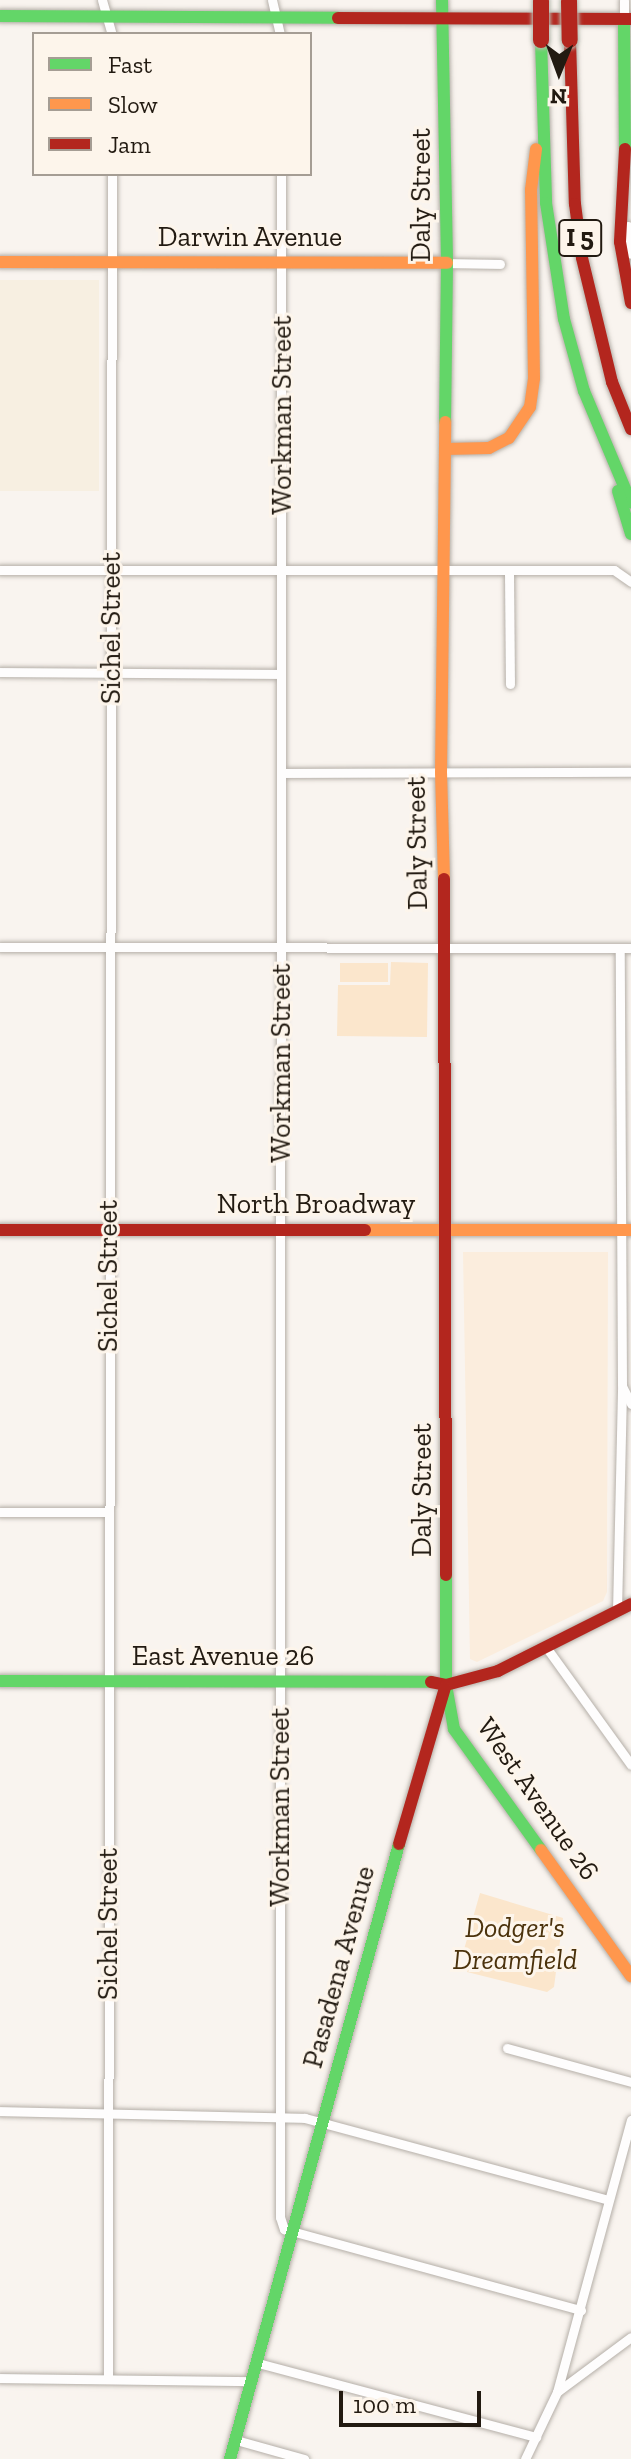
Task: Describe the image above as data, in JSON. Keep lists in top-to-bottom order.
{
  "streets": {
    "main road": [
      "Daly Street",
      "Darwin Avenue",
      "I 5",
      "North Broadway",
      "East Avenue 26",
      "West Avenue 26",
      "Pasadena Avenue"
    ],
    "street": ["Workman Street", "Sichel Street"]
  },
  "crossings": [
    ["Daly Street", "Darwin Avenue"],
    ["Daly Street", "North Broadway"],
    ["Daly Street", "East Avenue 26"],
    ["Daly Street", "West Avenue 26"],
    ["Daly Street", "Pasadena Avenue"],
    ["Darwin Avenue", "Workman Street"],
    ["Darwin Avenue", "Sichel Street"],
    ["Workman Street", "North Broadway"],
    ["Workman Street", "East Avenue 26"],
    ["Workman Street", "Pasadena Avenue"],
    ["Sichel Street", "North Broadway"],
    ["Sichel Street", "East Avenue 26"],
    ["East Avenue 26", "West Avenue 26"],
    ["East Avenue 26", "Pasadena Avenue"],
    ["West Avenue 26", "Pasadena Avenue"]
  ],
  "parks": ["Dodger's Dreamfield"],
  "legend": ["Fast", "Slow", "Jam"],
  "scale_bar": "100 m",
  "north": "bottom"
}
